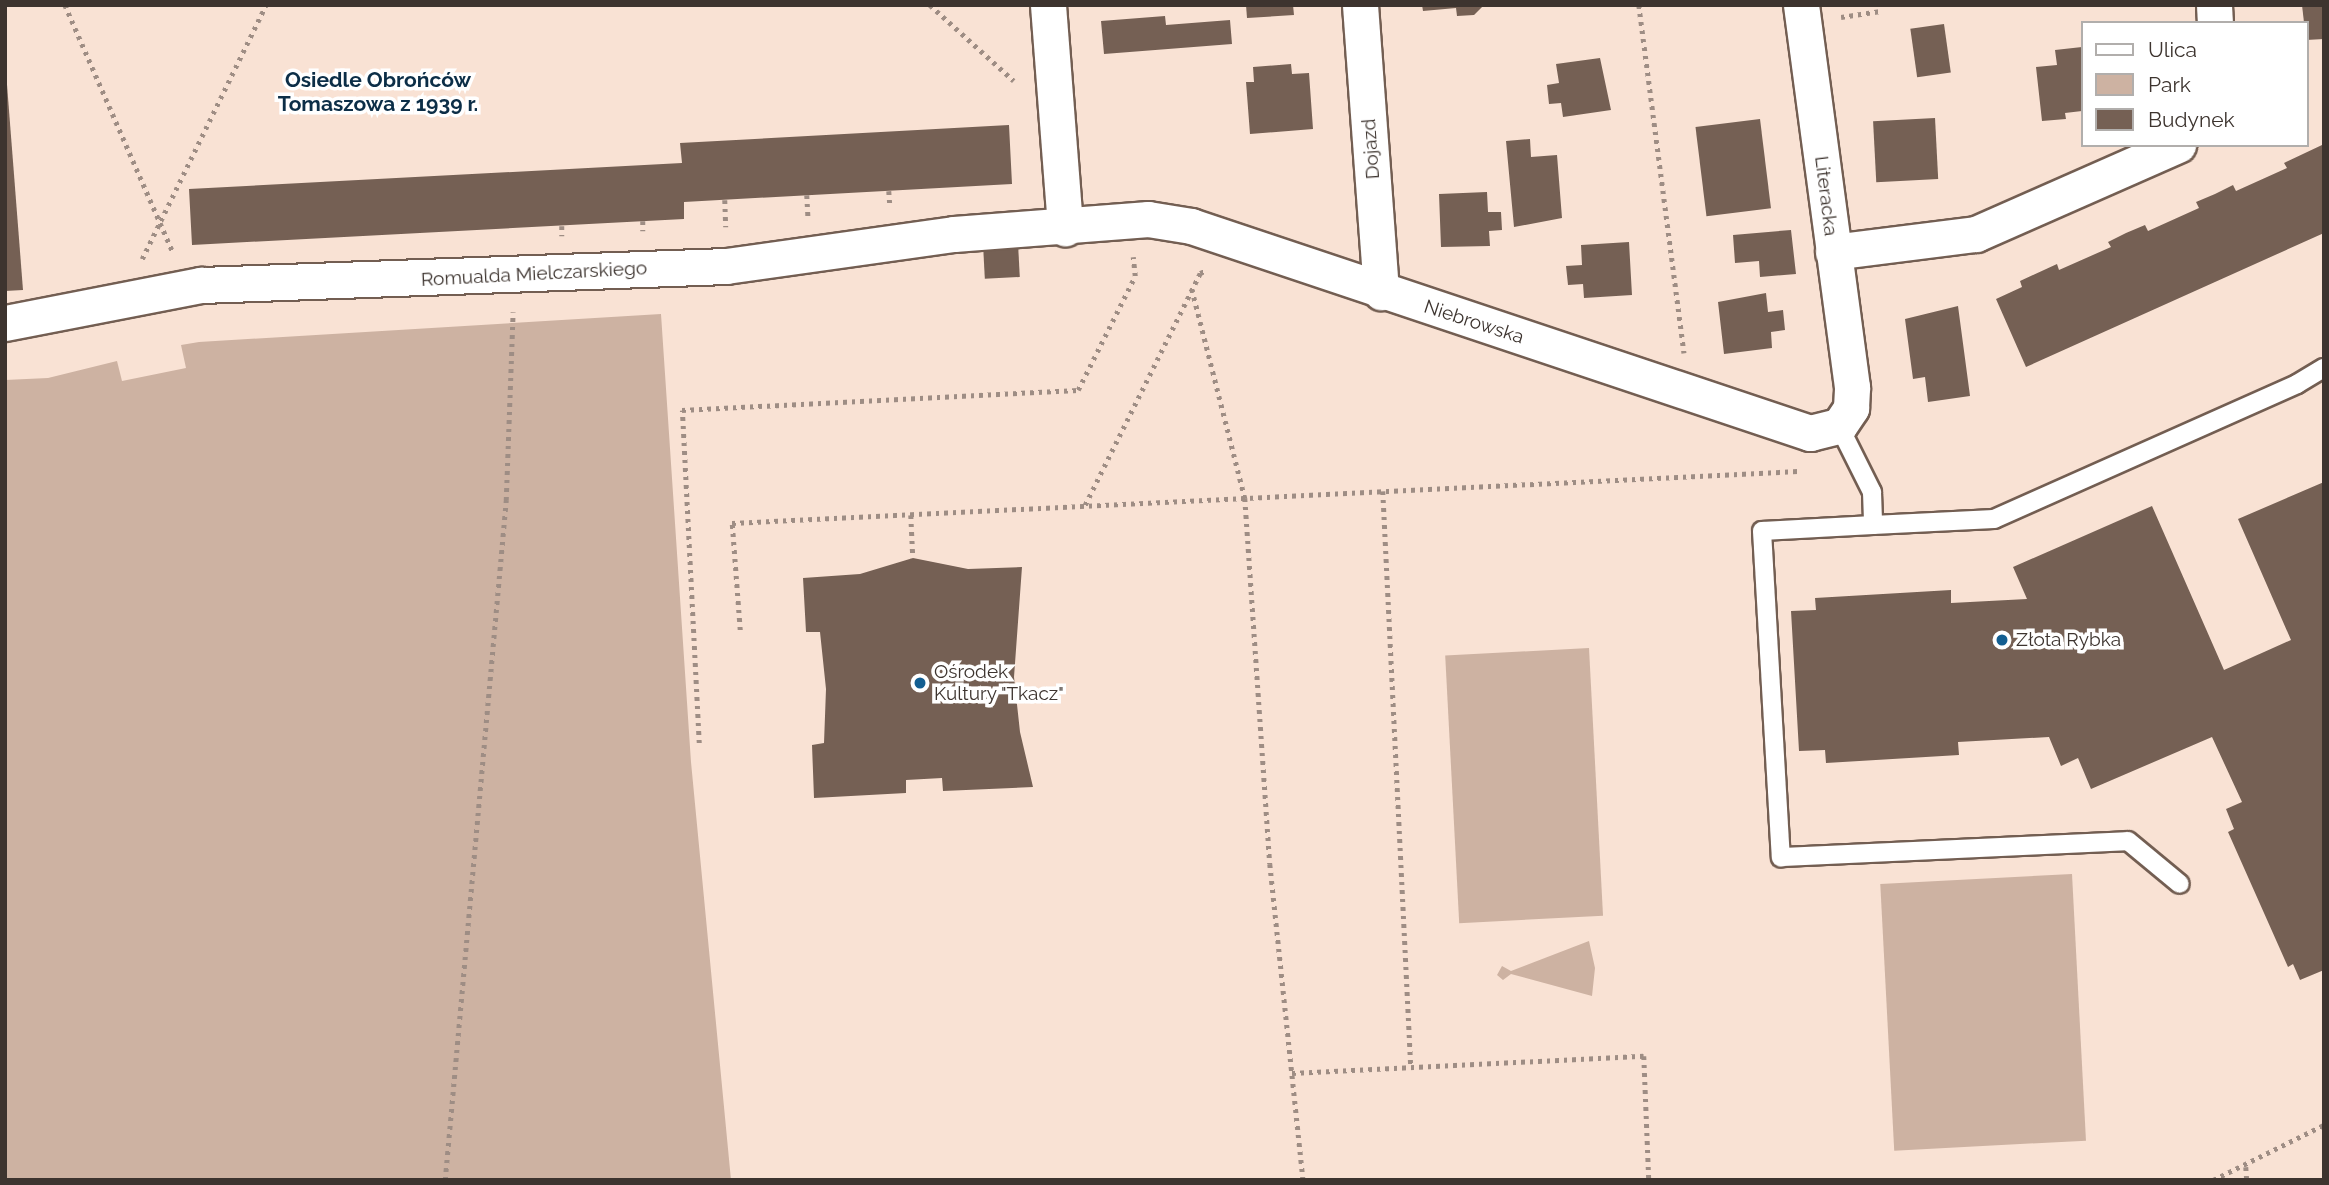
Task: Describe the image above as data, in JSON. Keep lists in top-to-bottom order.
{
  "streets": {
    "street": [
      "Dojazd",
      "Literacka",
      "Romualda Mielczarskiego",
      "Niebrowska"
    ]
  },
  "crossings": [
    ["Dojazd", "Niebrowska"],
    ["Literacka", "Niebrowska"],
    ["Romualda Mielczarskiego", "Niebrowska"]
  ],
  "districts": ["Osiedle Obrońców Tomaszowa z 1939 r."],
  "places": ["Złota Rybka", "Ośrodek Kultury \"Tkacz\""],
  "legend": ["Ulica", "Park", "Budynek"]
}
